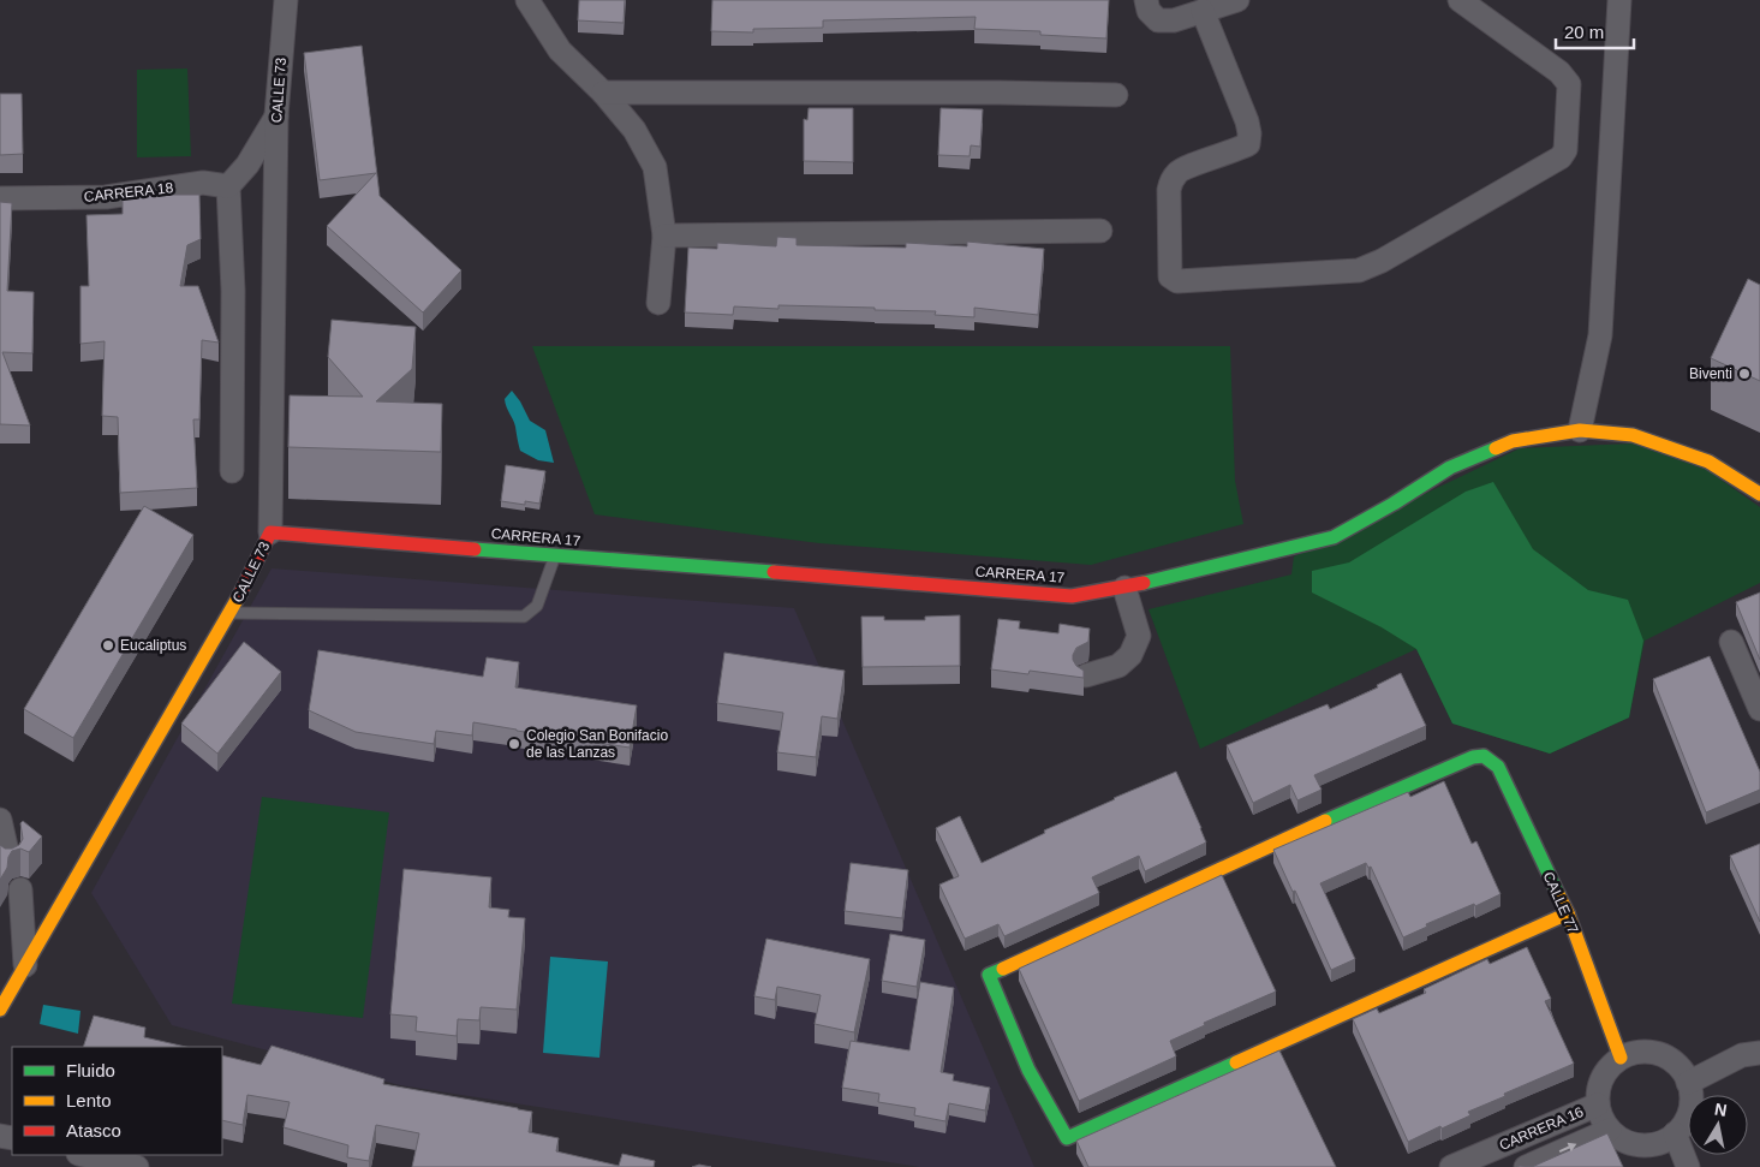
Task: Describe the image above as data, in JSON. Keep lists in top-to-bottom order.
{
  "streets": {
    "street": [
      "CALLE 73",
      "CARRERA 18",
      "CARRERA 17",
      "CALLE 77",
      "CARRERA 16"
    ]
  },
  "crossings": [
    ["CALLE 73", "CARRERA 17"],
    ["CALLE 77", "CARRERA 16"]
  ],
  "places": ["Biventi", "Eucaliptus", "Colegio San Bonifacio de las Lanzas"],
  "legend": ["Fluido", "Lento", "Atasco"],
  "scale_bar": "20 m",
  "north": "top"
}
